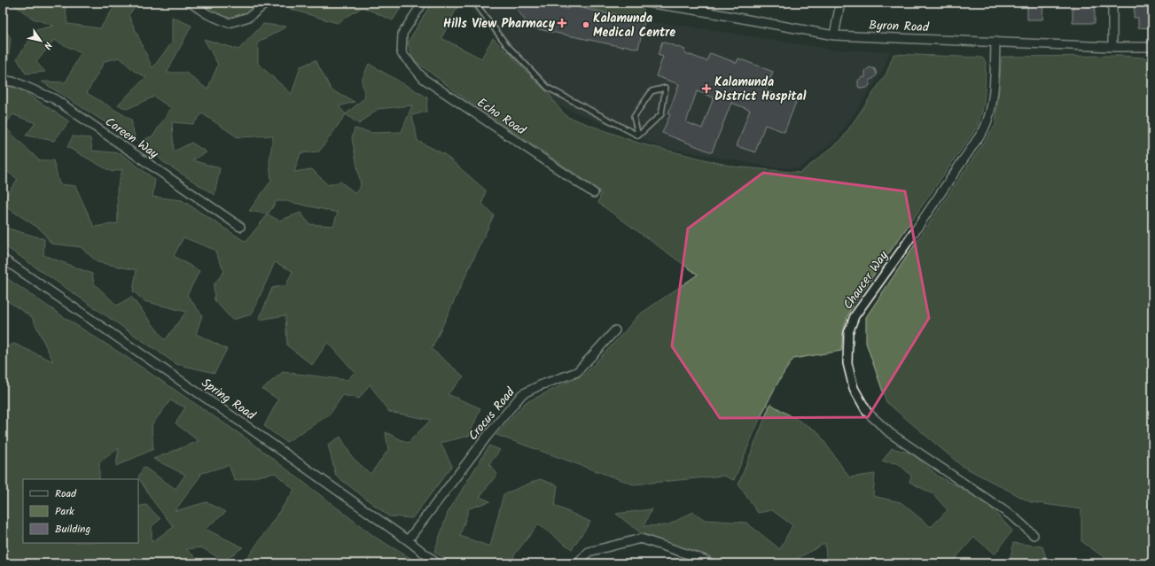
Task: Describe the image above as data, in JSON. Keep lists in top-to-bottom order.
{
  "streets": {
    "street": [
      "Byron Road",
      "Echo Road",
      "Coreen Way",
      "Chaucer Way",
      "Spring Road",
      "Crocus Road"
    ]
  },
  "crossings": [
    ["Byron Road", "Chaucer Way"],
    ["Spring Road", "Crocus Road"]
  ],
  "places": {
    "health": ["Hills View Pharmacy", "Kalamunda District Hospital"],
    "other": ["Kalamunda Medical Centre"]
  },
  "legend": ["Road", "Park", "Building"],
  "north": "bottom right"
}
